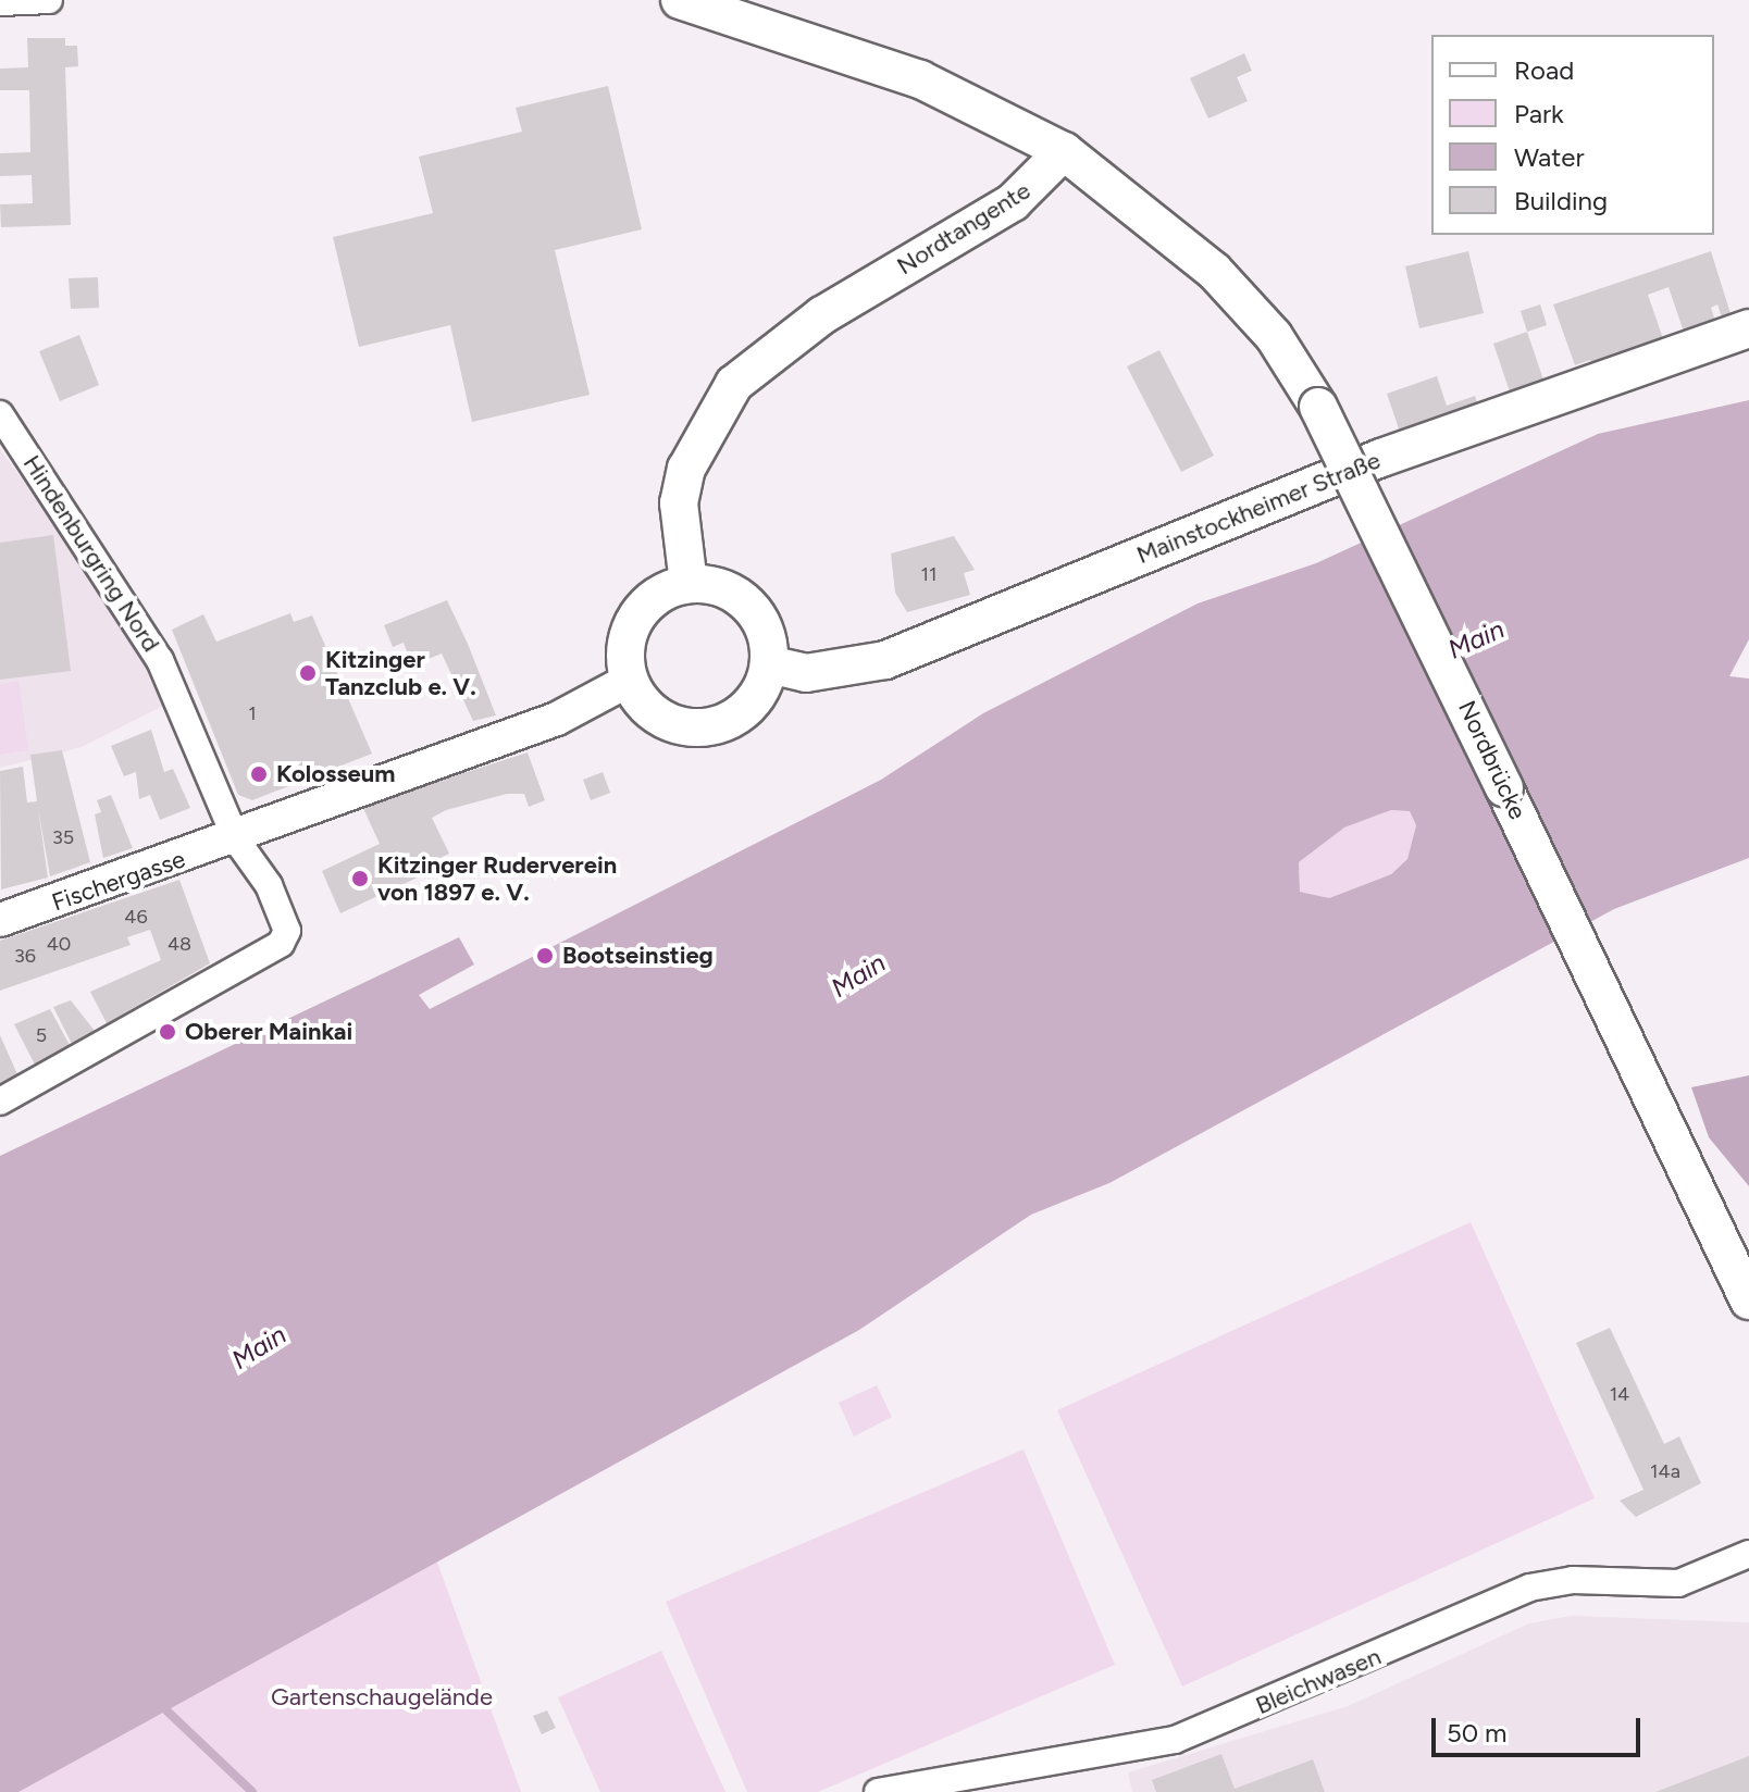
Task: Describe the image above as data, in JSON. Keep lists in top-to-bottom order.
{
  "streets": {
    "main road": ["Nordtangente", "Mainstockheimer Straße", "Nordbrücke"],
    "street": ["Hindenburgring Nord", "Fischergasse", "Bleichwasen"]
  },
  "crossings": [
    ["Nordtangente", "Mainstockheimer Straße"],
    ["Nordtangente", "Nordbrücke"],
    ["Hindenburgring Nord", "Fischergasse"]
  ],
  "water": ["Main"],
  "parks": ["Gartenschaugelände"],
  "places": [
    "Kitzinger Tanzclub e. V.",
    "Kolosseum",
    "Kitzinger Ruderverein von 1897 e. V.",
    "Bootseinstieg",
    "Oberer Mainkai"
  ],
  "house_numbers": [
    "11",
    "1",
    "35",
    "46",
    "40",
    "48",
    "36",
    "5",
    "14",
    "14a"
  ],
  "legend": [
    "Road",
    "Park",
    "Water",
    "Building"
  ],
  "scale_bar": "50 m"
}
